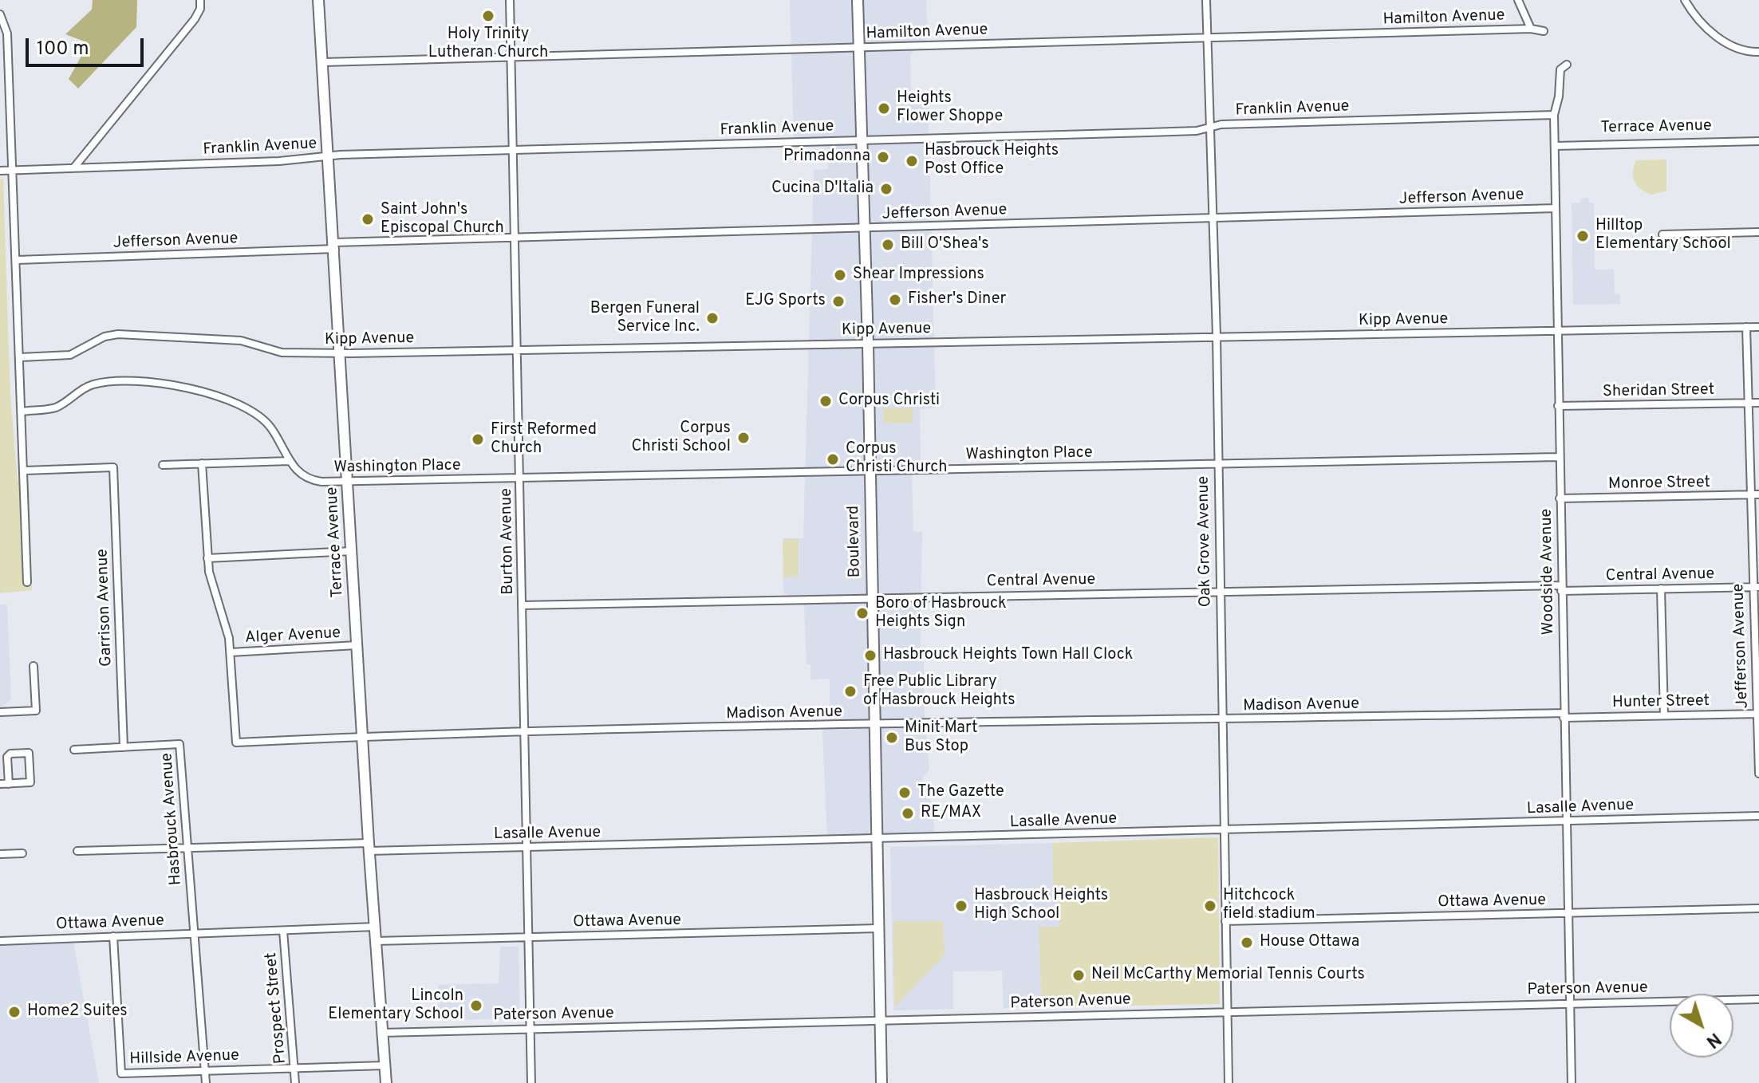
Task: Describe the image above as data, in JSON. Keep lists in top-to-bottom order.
{
  "streets": {
    "street": [
      "Hamilton Avenue",
      "Franklin Avenue",
      "Terrace Avenue",
      "Jefferson Avenue",
      "Kipp Avenue",
      "Sheridan Street",
      "Washington Place",
      "Monroe Street",
      "Burton Avenue",
      "Boulevard",
      "Oak Grove Avenue",
      "Woodside Avenue",
      "Central Avenue",
      "Garrison Avenue",
      "Alger Avenue",
      "Hunter Street",
      "Madison Avenue",
      "Lasalle Avenue",
      "Hasbrouck Avenue",
      "Ottawa Avenue",
      "Paterson Avenue",
      "Prospect Street",
      "Hillside Avenue"
    ]
  },
  "crossings": [
    ["Hamilton Avenue", "Terrace Avenue"],
    ["Hamilton Avenue", "Burton Avenue"],
    ["Hamilton Avenue", "Boulevard"],
    ["Hamilton Avenue", "Oak Grove Avenue"],
    ["Franklin Avenue", "Terrace Avenue"],
    ["Franklin Avenue", "Burton Avenue"],
    ["Franklin Avenue", "Boulevard"],
    ["Franklin Avenue", "Oak Grove Avenue"],
    ["Franklin Avenue", "Woodside Avenue"],
    ["Terrace Avenue", "Jefferson Avenue"],
    ["Terrace Avenue", "Kipp Avenue"],
    ["Terrace Avenue", "Washington Place"],
    ["Terrace Avenue", "Woodside Avenue"],
    ["Terrace Avenue", "Alger Avenue"],
    ["Terrace Avenue", "Madison Avenue"],
    ["Terrace Avenue", "Lasalle Avenue"],
    ["Terrace Avenue", "Ottawa Avenue"],
    ["Terrace Avenue", "Paterson Avenue"],
    ["Terrace Avenue", "Hillside Avenue"],
    ["Jefferson Avenue", "Kipp Avenue"],
    ["Jefferson Avenue", "Sheridan Street"],
    ["Jefferson Avenue", "Monroe Street"],
    ["Jefferson Avenue", "Burton Avenue"],
    ["Jefferson Avenue", "Boulevard"],
    ["Jefferson Avenue", "Oak Grove Avenue"],
    ["Jefferson Avenue", "Woodside Avenue"],
    ["Jefferson Avenue", "Central Avenue"],
    ["Jefferson Avenue", "Hunter Street"],
    ["Kipp Avenue", "Burton Avenue"],
    ["Kipp Avenue", "Boulevard"],
    ["Kipp Avenue", "Oak Grove Avenue"],
    ["Kipp Avenue", "Woodside Avenue"],
    ["Sheridan Street", "Woodside Avenue"],
    ["Washington Place", "Burton Avenue"],
    ["Washington Place", "Boulevard"],
    ["Washington Place", "Oak Grove Avenue"],
    ["Washington Place", "Woodside Avenue"],
    ["Monroe Street", "Woodside Avenue"],
    ["Burton Avenue", "Central Avenue"],
    ["Burton Avenue", "Madison Avenue"],
    ["Burton Avenue", "Lasalle Avenue"],
    ["Burton Avenue", "Ottawa Avenue"],
    ["Burton Avenue", "Paterson Avenue"],
    ["Boulevard", "Central Avenue"],
    ["Boulevard", "Madison Avenue"],
    ["Boulevard", "Lasalle Avenue"],
    ["Boulevard", "Ottawa Avenue"],
    ["Boulevard", "Paterson Avenue"],
    ["Oak Grove Avenue", "Central Avenue"],
    ["Oak Grove Avenue", "Madison Avenue"],
    ["Oak Grove Avenue", "Lasalle Avenue"],
    ["Oak Grove Avenue", "Ottawa Avenue"],
    ["Oak Grove Avenue", "Paterson Avenue"],
    ["Woodside Avenue", "Central Avenue"],
    ["Woodside Avenue", "Hunter Street"],
    ["Woodside Avenue", "Madison Avenue"],
    ["Woodside Avenue", "Lasalle Avenue"],
    ["Woodside Avenue", "Ottawa Avenue"],
    ["Woodside Avenue", "Paterson Avenue"],
    ["Garrison Avenue", "Hasbrouck Avenue"],
    ["Alger Avenue", "Madison Avenue"],
    ["Hunter Street", "Madison Avenue"],
    ["Lasalle Avenue", "Hasbrouck Avenue"],
    ["Hasbrouck Avenue", "Ottawa Avenue"],
    ["Hasbrouck Avenue", "Hillside Avenue"],
    ["Ottawa Avenue", "Prospect Street"],
    ["Ottawa Avenue", "Hillside Avenue"],
    ["Prospect Street", "Hillside Avenue"]
  ],
  "places": [
    "Holy Trinity Lutheran Church",
    "Heights Flower Shoppe",
    "Primadonna",
    "Hasbrouck Heights Post Office",
    "Cucina D'Italia",
    "Saint John's Episcopal Church",
    "Hilltop Elementary School",
    "Bill O'Shea's",
    "Shear Impressions",
    "Fisher's Diner",
    "EJG Sports",
    "Bergen Funeral Service Inc.",
    "Corpus Christi",
    "Corpus Christi School",
    "First Reformed Church",
    "Corpus Christi Church",
    "Boro of Hasbrouck Heights Sign",
    "Hasbrouck Heights Town Hall Clock",
    "Free Public Library of Hasbrouck Heights",
    "Minit Mart Bus Stop",
    "The Gazette",
    "RE/MAX",
    "Hasbrouck Heights High School",
    "Hitchcock field stadium",
    "House Ottawa",
    "Neil McCarthy Memorial Tennis Courts",
    "Lincoln Elementary School",
    "Home2 Suites"
  ],
  "scale_bar": "100 m",
  "north": "bottom right"
}
